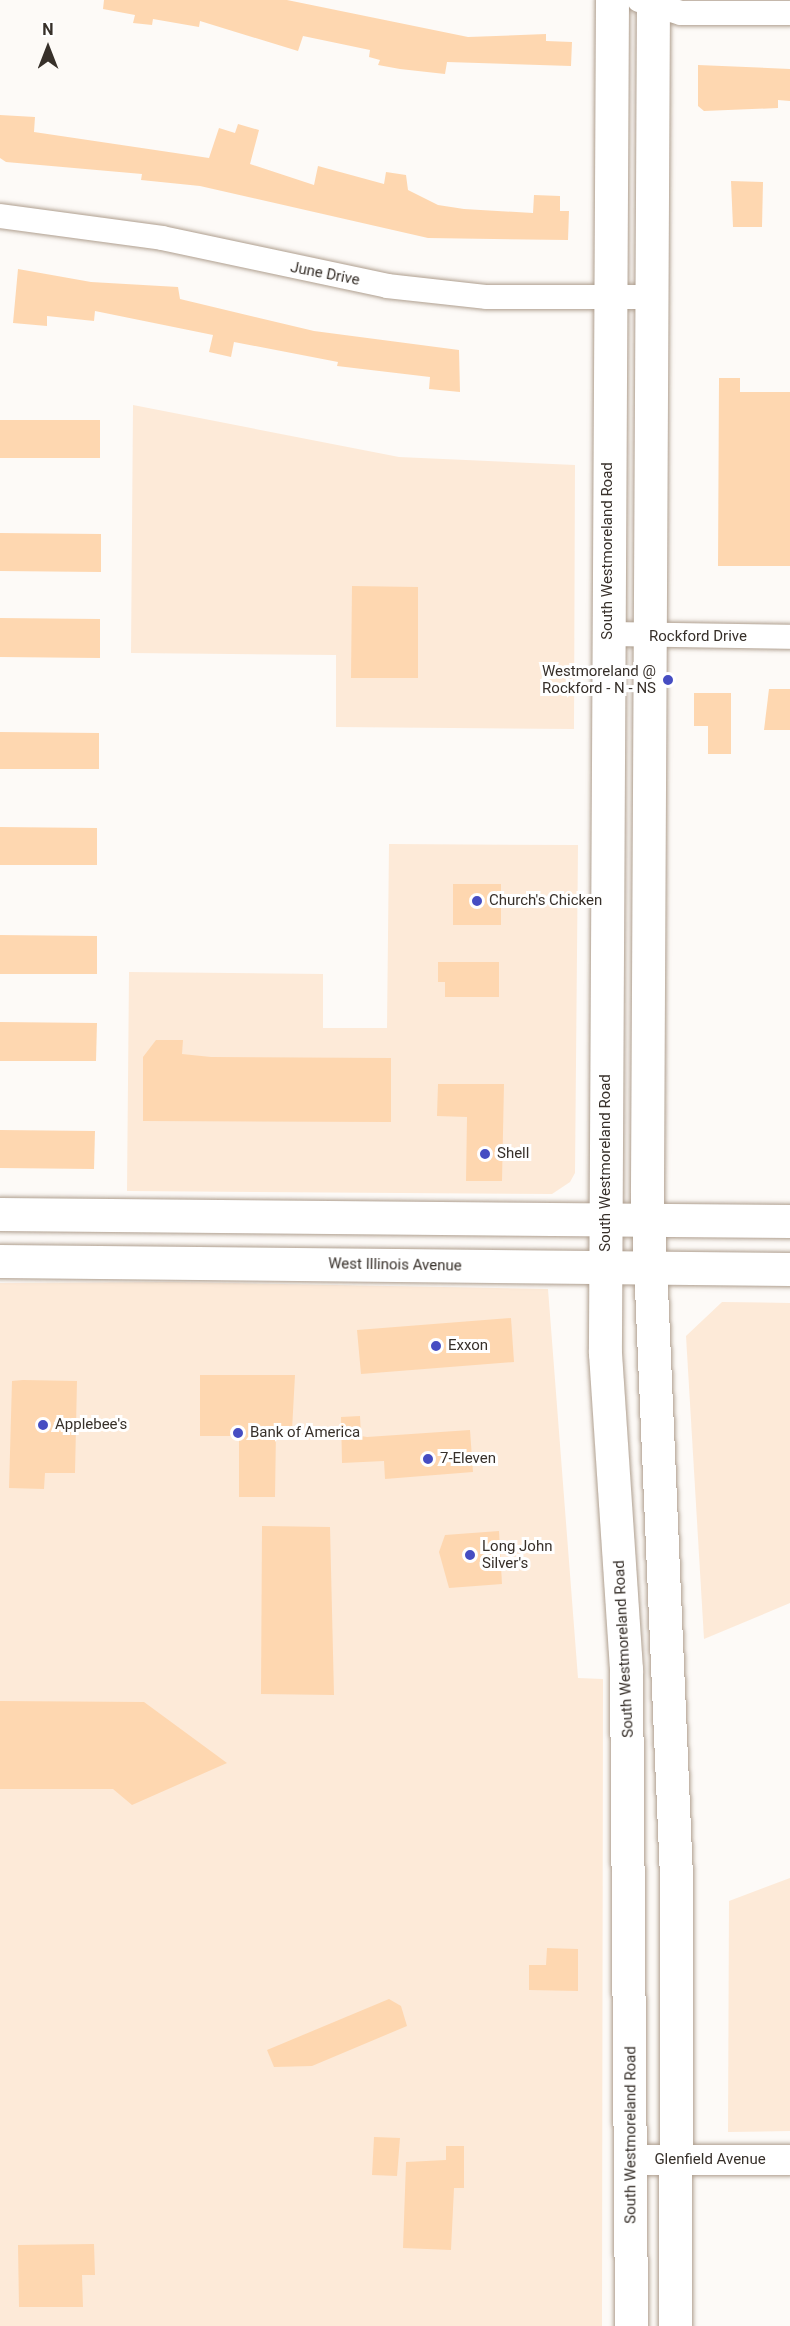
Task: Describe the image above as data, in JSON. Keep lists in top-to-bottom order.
{
  "streets": {
    "main road": ["South Westmoreland Road", "West Illinois Avenue"],
    "street": ["June Drive", "Rockford Drive", "Glenfield Avenue"]
  },
  "crossings": [
    ["June Drive", "South Westmoreland Road"],
    ["South Westmoreland Road", "Rockford Drive"],
    ["South Westmoreland Road", "West Illinois Avenue"],
    ["South Westmoreland Road", "Glenfield Avenue"]
  ],
  "places": [
    "Westmoreland @ Rockford - N - NS",
    "Church's Chicken",
    "Shell",
    "Exxon",
    "Applebee's",
    "Bank of America",
    "7-Eleven",
    "Long John Silver's"
  ],
  "north": "top"
}
